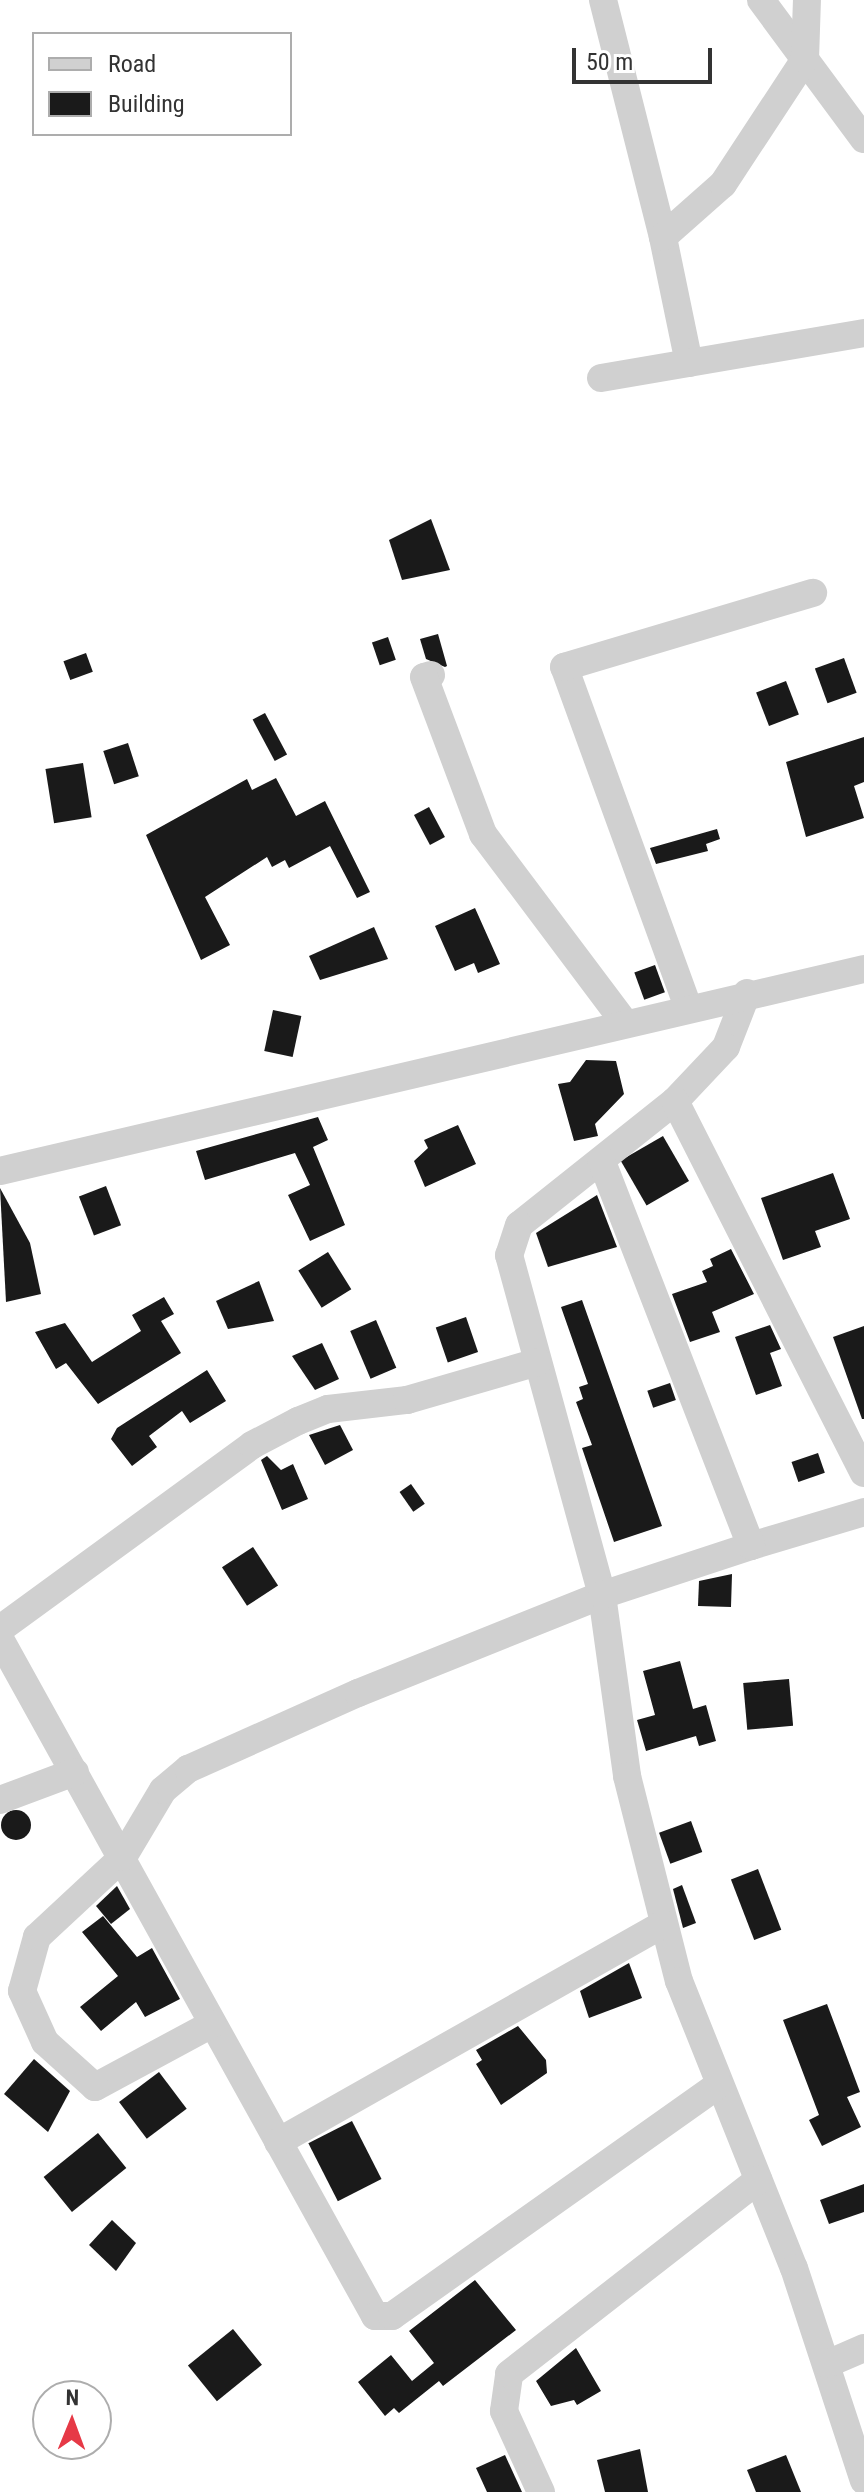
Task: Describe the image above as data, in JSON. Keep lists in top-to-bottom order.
{
  "legend": ["Road", "Building"],
  "scale_bar": "50 m",
  "north": "top"
}
